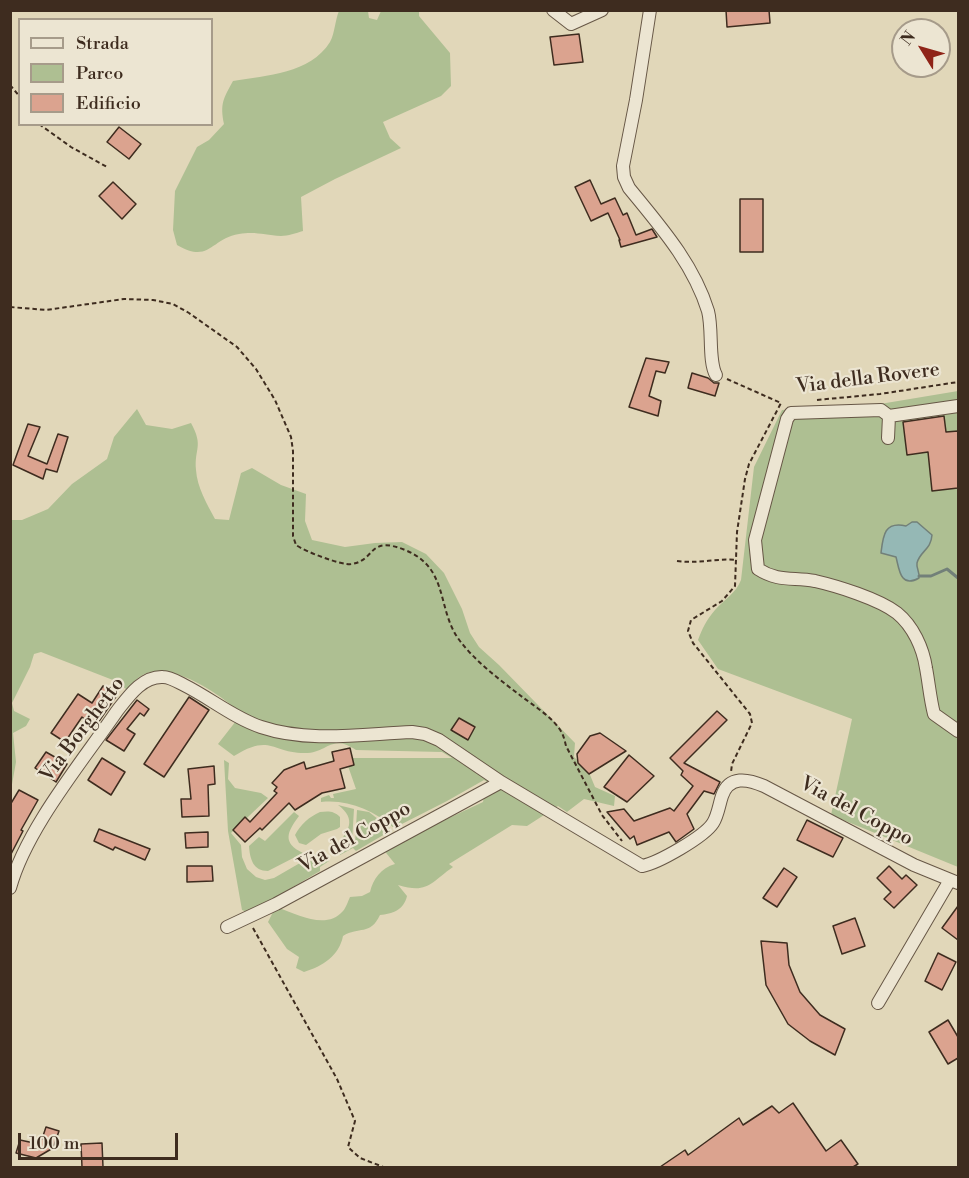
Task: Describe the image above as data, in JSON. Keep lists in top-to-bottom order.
{
  "streets": {
    "street": ["Via Borghetto", "Via del Coppo"],
    "path": ["Via della Rovere"]
  },
  "crossings": [
    ["Via Borghetto", "Via del Coppo"]
  ],
  "legend": ["Strada", "Parco", "Edificio"],
  "scale_bar": "100 m",
  "north": "top left"
}
